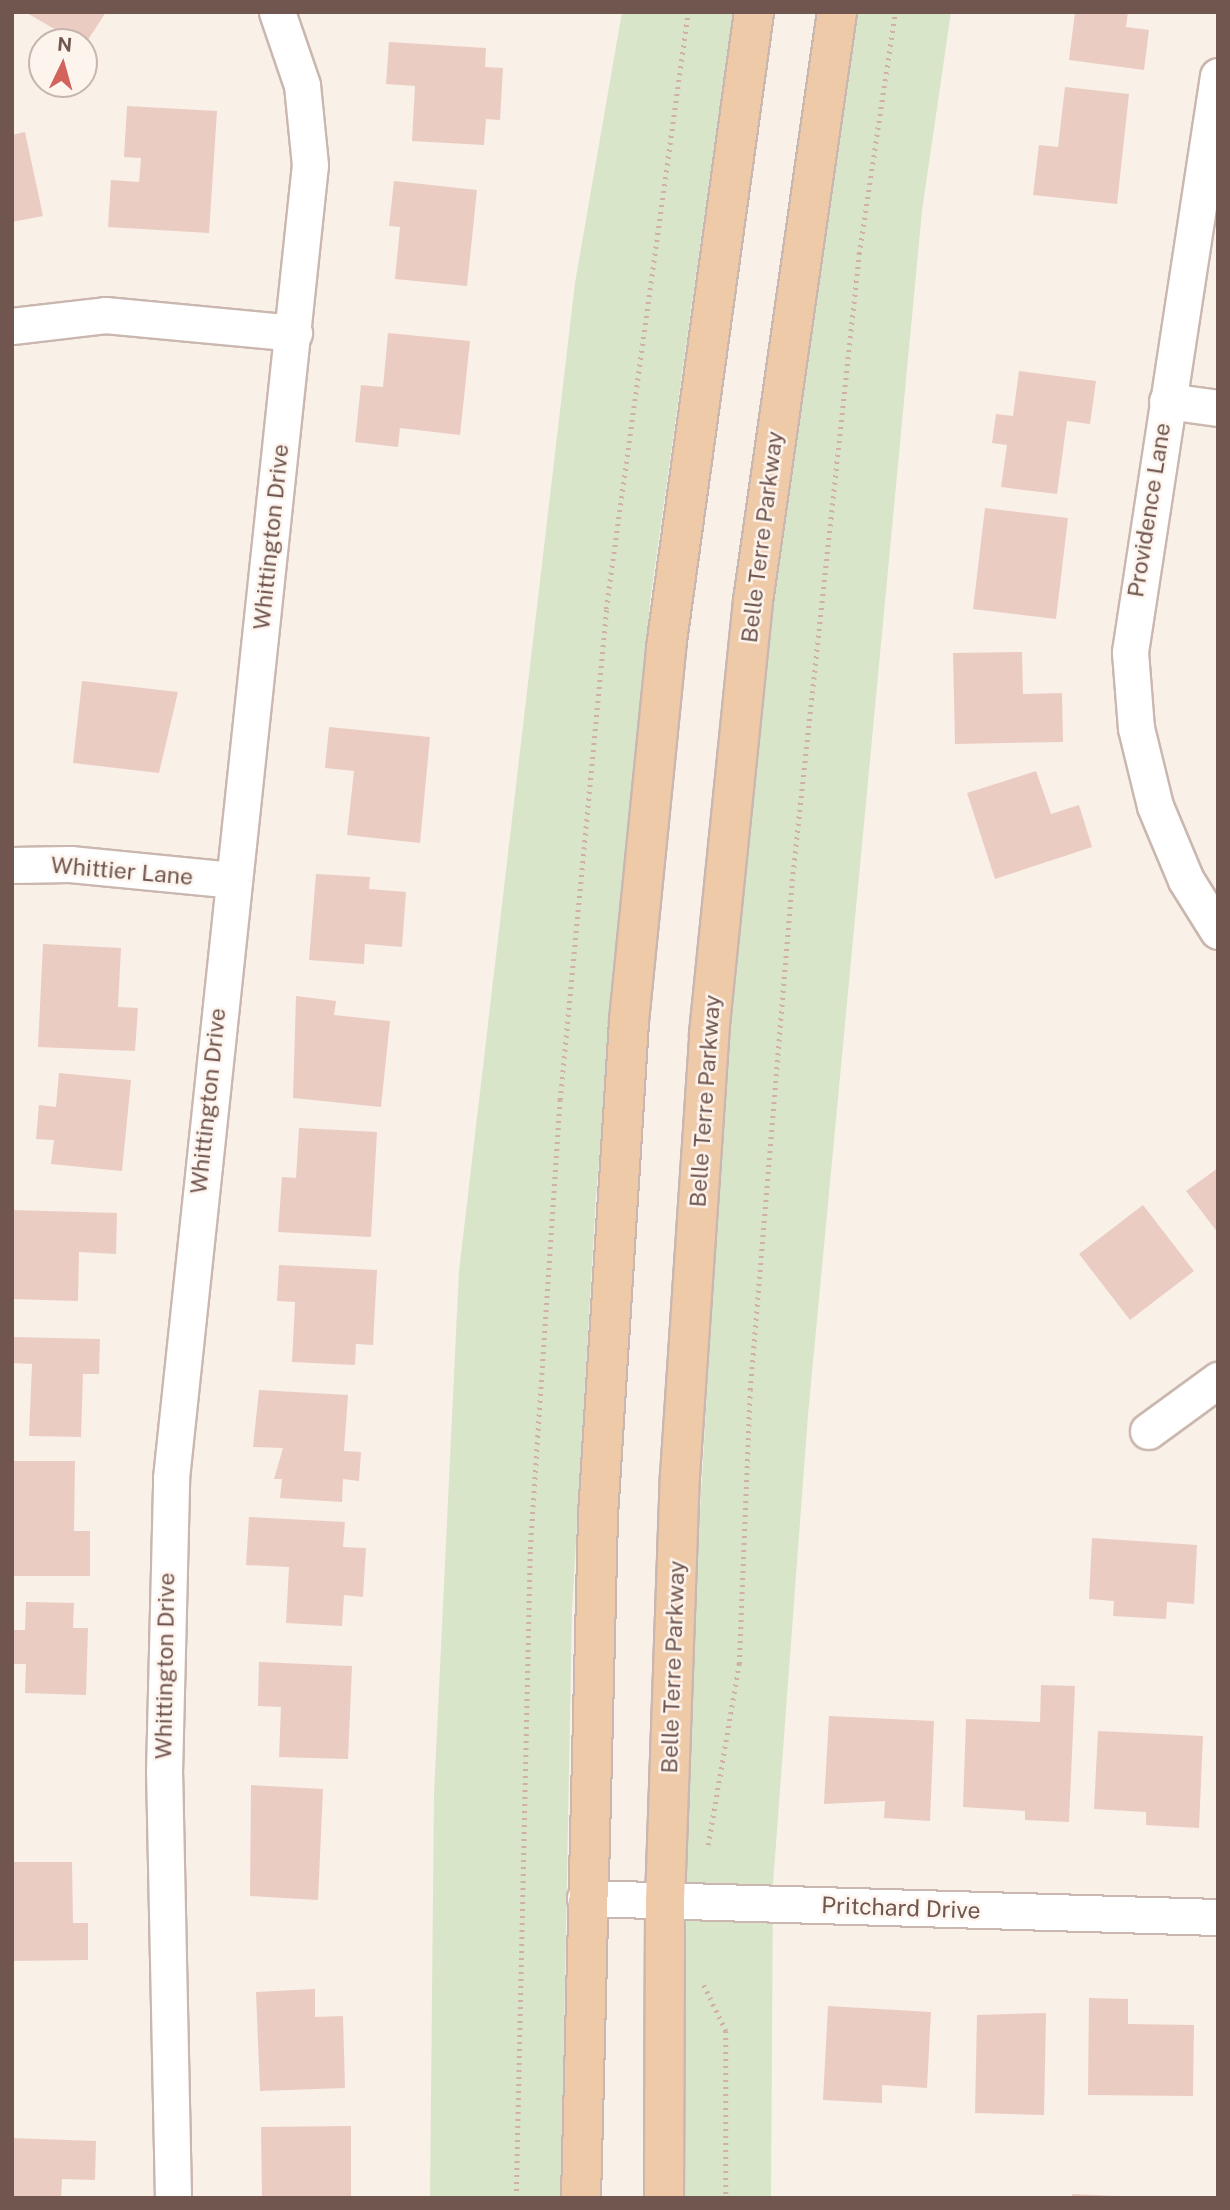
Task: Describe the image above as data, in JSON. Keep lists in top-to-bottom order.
{
  "streets": {
    "main road": ["Belle Terre Parkway"],
    "street": [
      "Providence Lane",
      "Whittington Drive",
      "Whittier Lane",
      "Pritchard Drive"
    ]
  },
  "crossings": [
    ["Whittington Drive", "Whittier Lane"],
    ["Belle Terre Parkway", "Pritchard Drive"]
  ],
  "north": "top"
}
